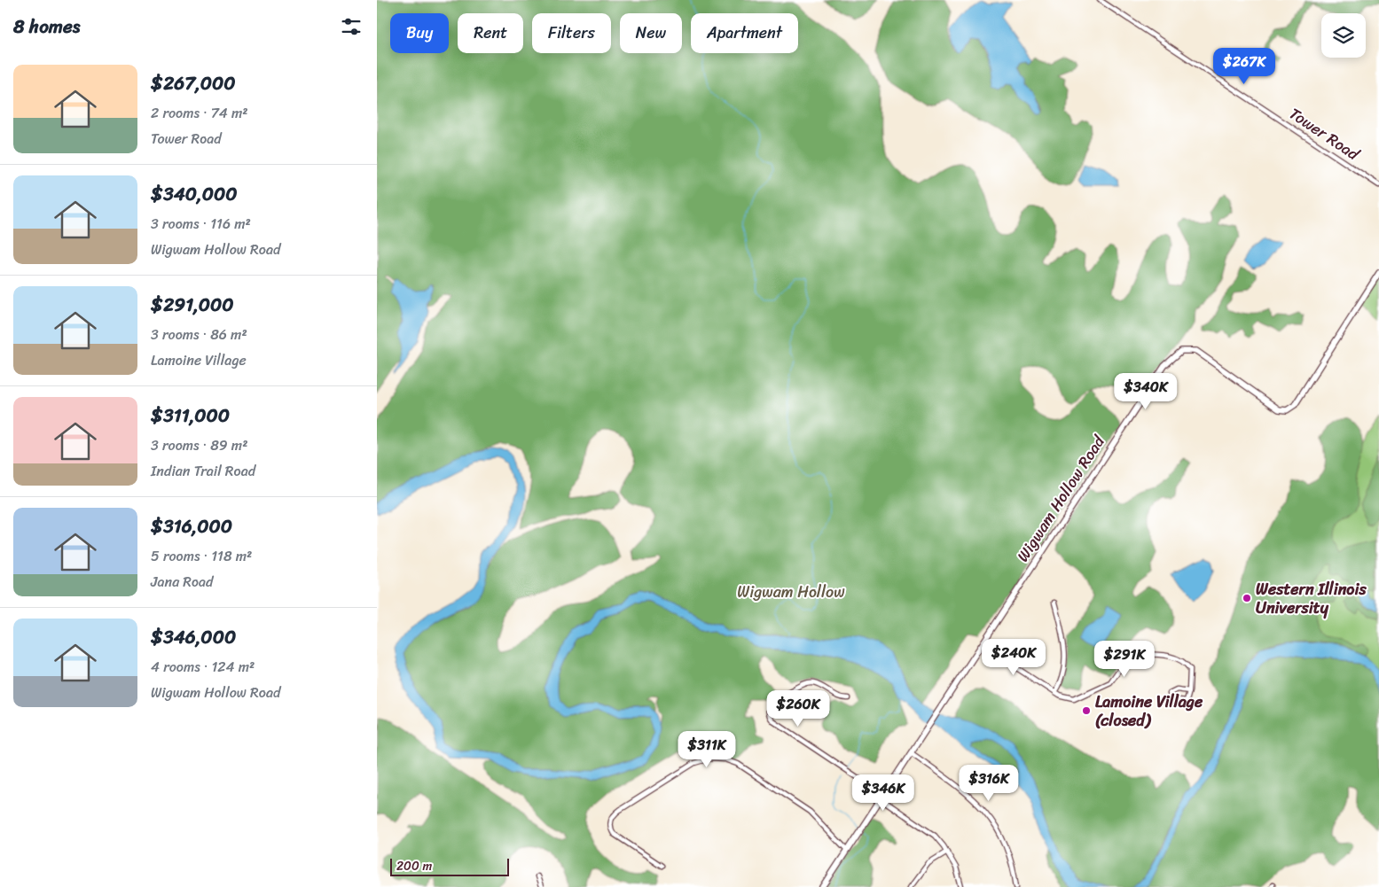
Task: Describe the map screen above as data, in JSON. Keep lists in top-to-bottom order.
{
  "streets": {
    "street": ["Tower Road", "Wigwam Hollow Road"]
  },
  "parks": ["Wigwam Hollow"],
  "places": ["Western Illinois University", "Lamoine Village (closed)"],
  "scale_bar": "200 m",
  "page": {
    "heading": "8 homes",
    "chip": [
      "Buy",
      "Rent",
      "Filters",
      "New",
      "Apartment"
    ],
    "price": [
      "$267K",
      "$340K",
      "$240K",
      "$291K",
      "$260K",
      "$311K",
      "$316K",
      "$346K"
    ],
    "list": [
      {
        "name": "$267,000",
        "note": "2 rooms · 74 m² · Tower Road"
      },
      {
        "name": "$340,000",
        "note": "3 rooms · 116 m² · Wigwam Hollow Road"
      },
      {
        "name": "$291,000",
        "note": "3 rooms · 86 m² · Lamoine Village"
      },
      {
        "name": "$311,000",
        "note": "3 rooms · 89 m² · Indian Trail Road"
      },
      {
        "name": "$316,000",
        "note": "5 rooms · 118 m² · Jana Road"
      },
      {
        "name": "$346,000",
        "note": "4 rooms · 124 m² · Wigwam Hollow Road"
      }
    ],
    "scale": "200 m"
  }
}
